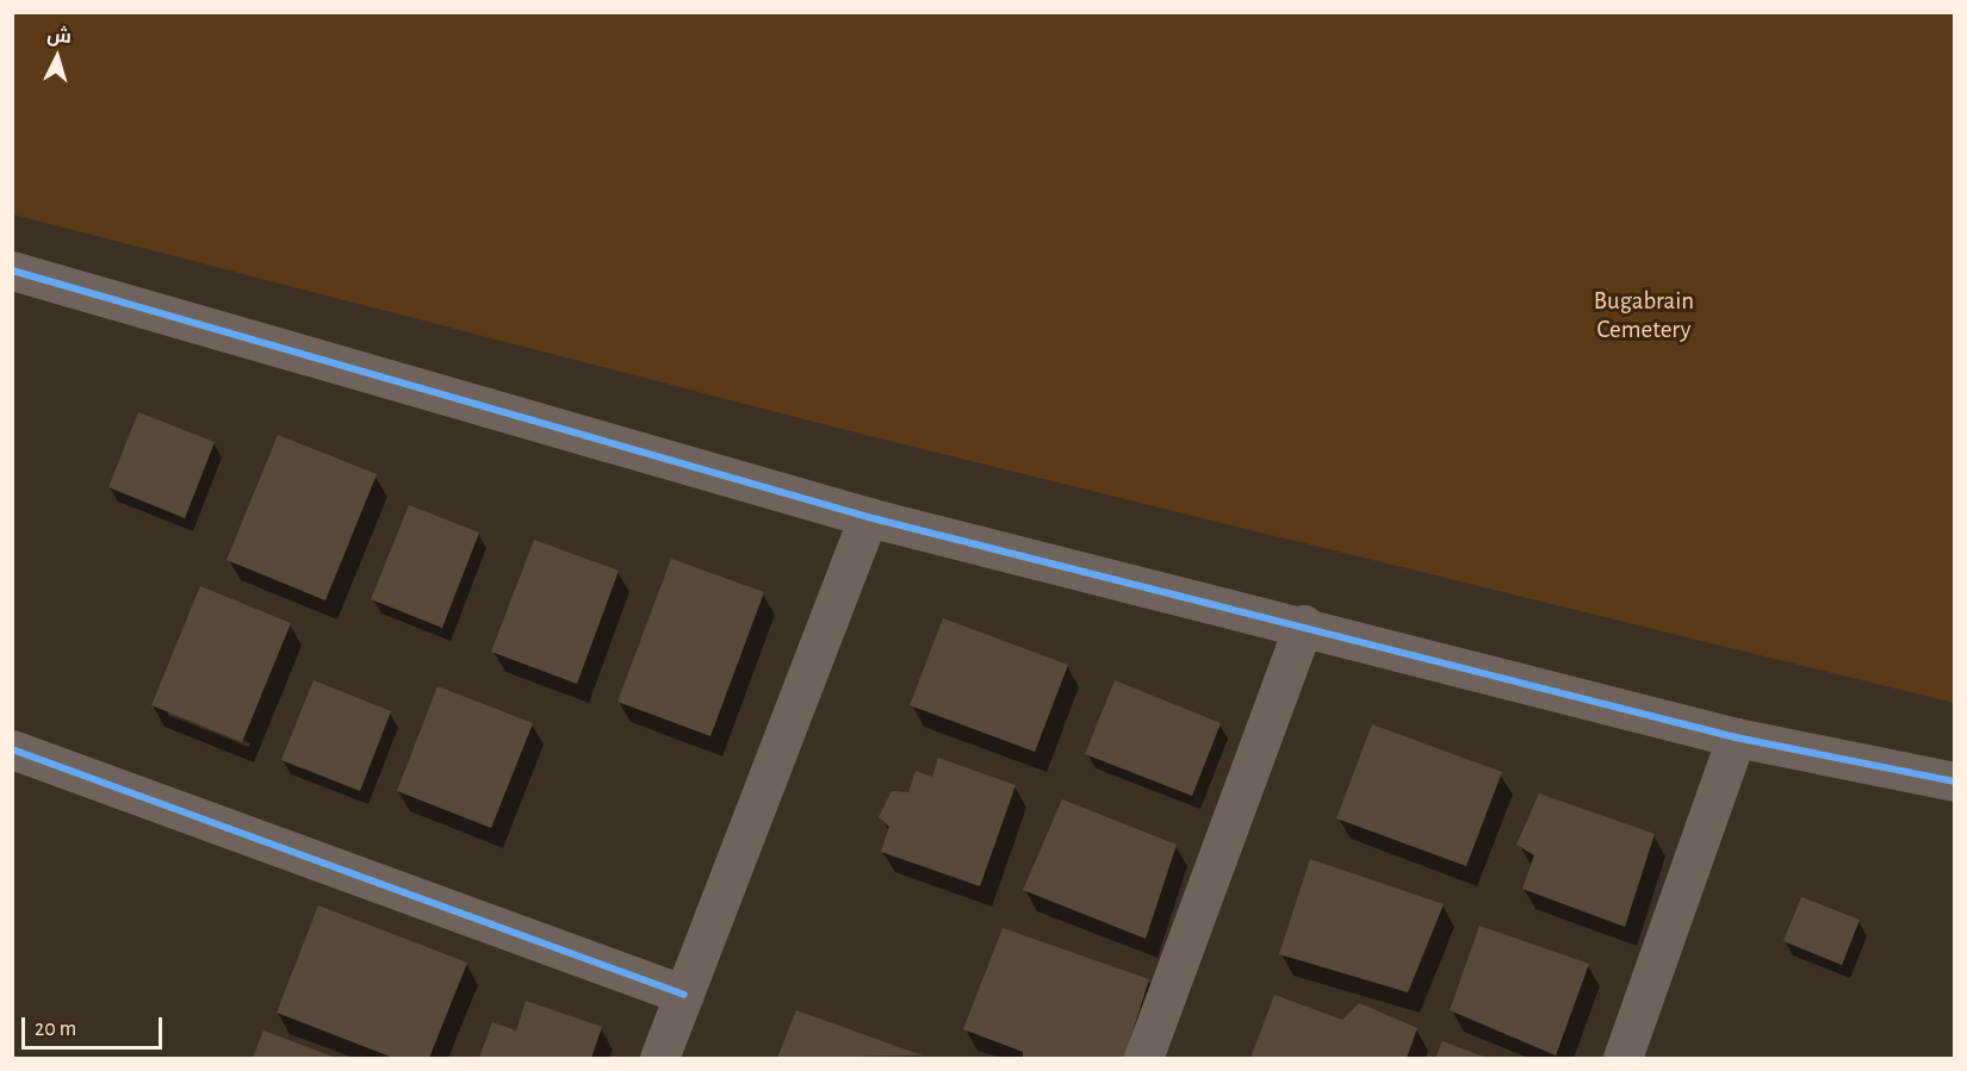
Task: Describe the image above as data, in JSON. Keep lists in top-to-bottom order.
{
  "parks": ["Bugabrain Cemetery"],
  "scale_bar": "20 m",
  "north": "top"
}
